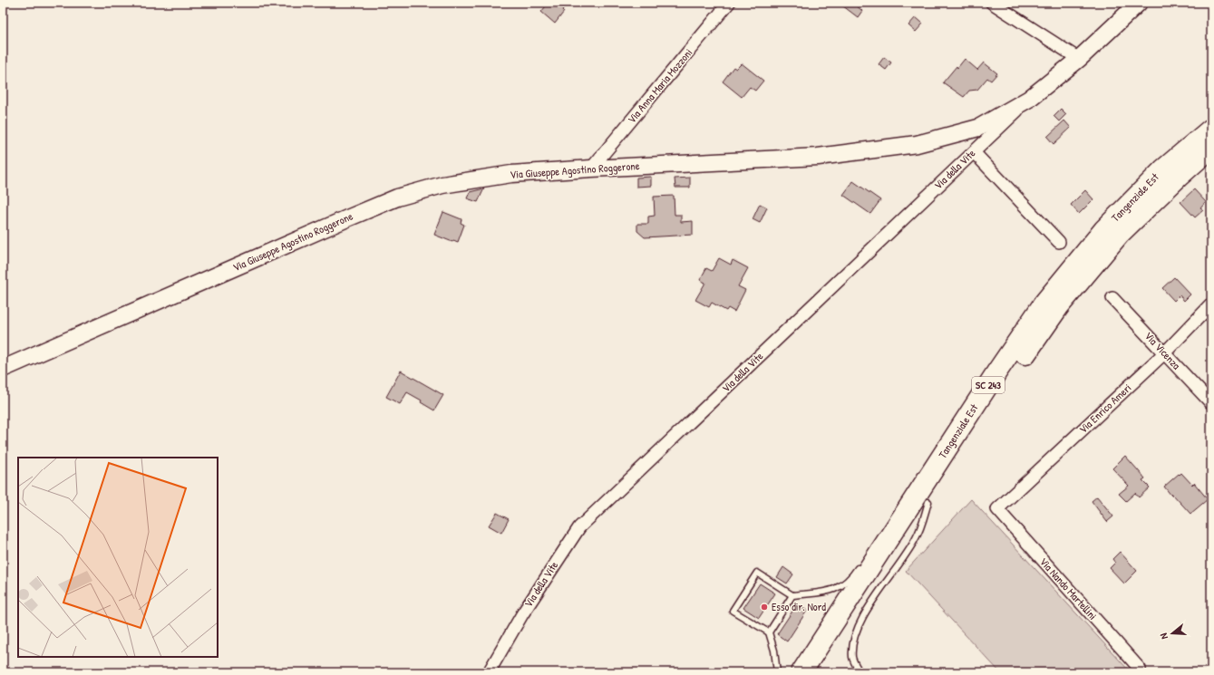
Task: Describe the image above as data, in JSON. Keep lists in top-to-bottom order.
{
  "streets": {
    "highway": ["Tangenziale Est", "SC 243"],
    "street": [
      "Via Anna Maria Mozzoni",
      "Via della Vite",
      "Via Giuseppe Agostino Roggerone",
      "Via Vicenza",
      "Via Enrico Ameri",
      "Via Nando Martellini"
    ]
  },
  "crossings": [
    ["Via Anna Maria Mozzoni", "Via Giuseppe Agostino Roggerone"],
    ["Via della Vite", "Via Giuseppe Agostino Roggerone"],
    ["Via Vicenza", "Via Enrico Ameri"],
    ["Via Enrico Ameri", "Via Nando Martellini"]
  ],
  "places": ["Esso dir. Nord"],
  "north": "left"
}
